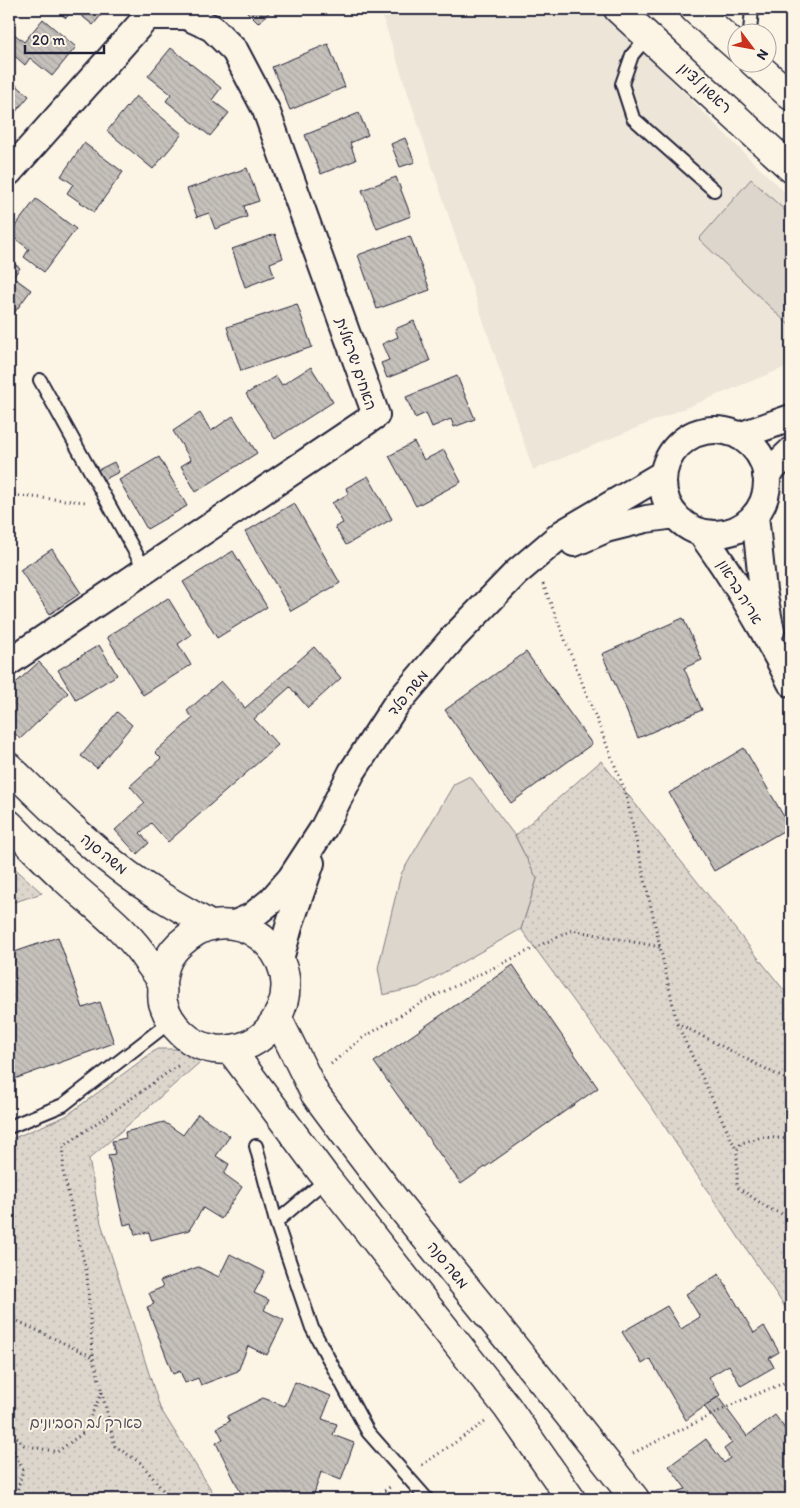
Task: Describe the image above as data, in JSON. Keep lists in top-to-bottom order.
{
  "streets": {
    "street": [
      "ראשון לציון",
      "האחים ישראלית",
      "אריה בראון",
      "משה פלד",
      "משה סנה"
    ]
  },
  "crossings": [
    ["אריה בראון", "משה פלד"],
    ["משה פלד", "משה סנה"]
  ],
  "parks": ["פארק לב הסביונים"],
  "scale_bar": "20 m",
  "north": "bottom right"
}
